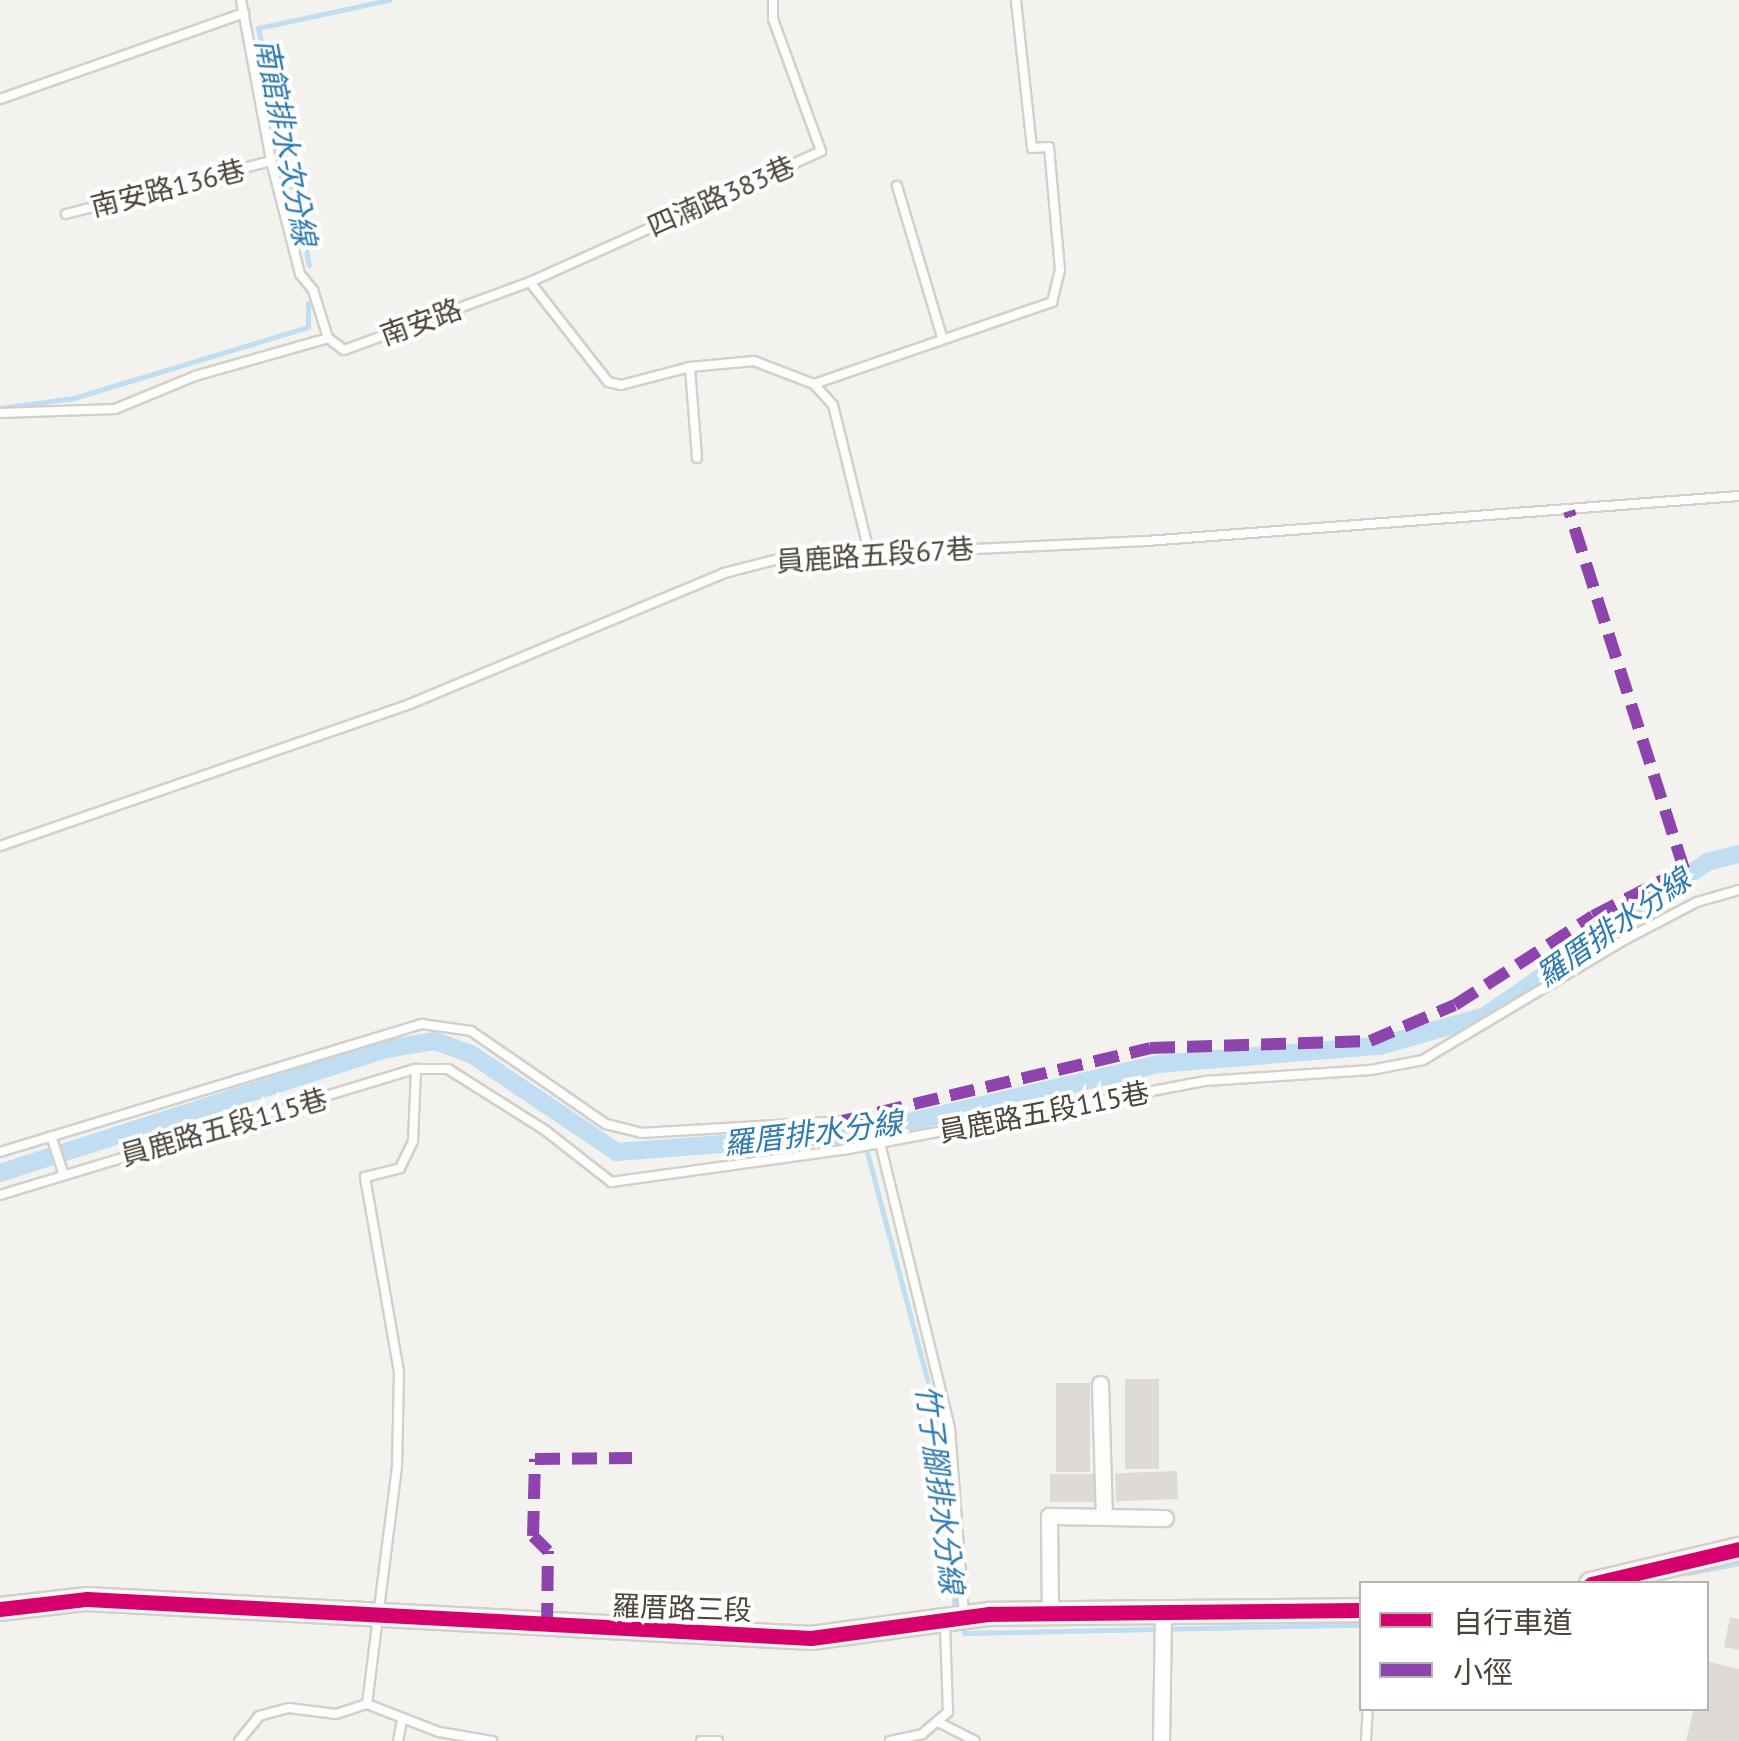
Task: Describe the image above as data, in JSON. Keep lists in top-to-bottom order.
{
  "streets": {
    "street": ["羅厝路三段"],
    "lane": [
      "南安路136巷",
      "四湳路383巷",
      "南安路",
      "員鹿路五段67巷",
      "員鹿路五段115巷"
    ]
  },
  "crossings": [
    ["四湳路383巷", "南安路"]
  ],
  "water": ["南館排水次分線", "羅厝排水分線", "竹子腳排水分線"],
  "legend": ["自行車道", "小徑"]
}
